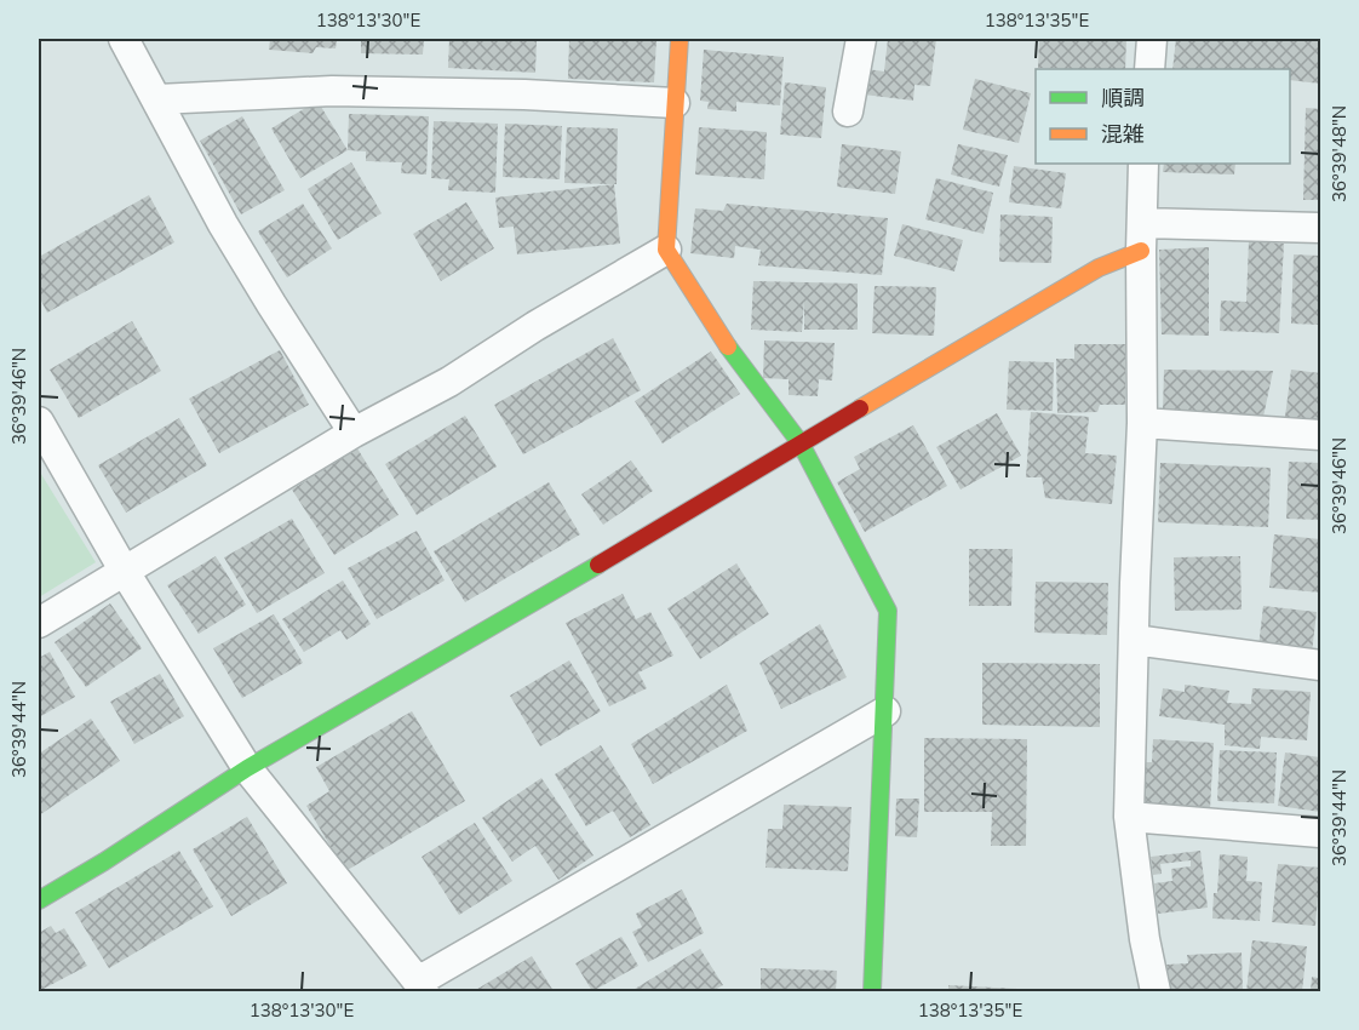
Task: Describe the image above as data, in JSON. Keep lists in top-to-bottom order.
{
  "legend": ["順調", "混雑"],
  "coordinates": [
    "138°13'30\"E",
    "138°13'35\"E",
    "36°39'48\"N",
    "36°39'46\"N",
    "36°39'44\"N"
  ]
}
